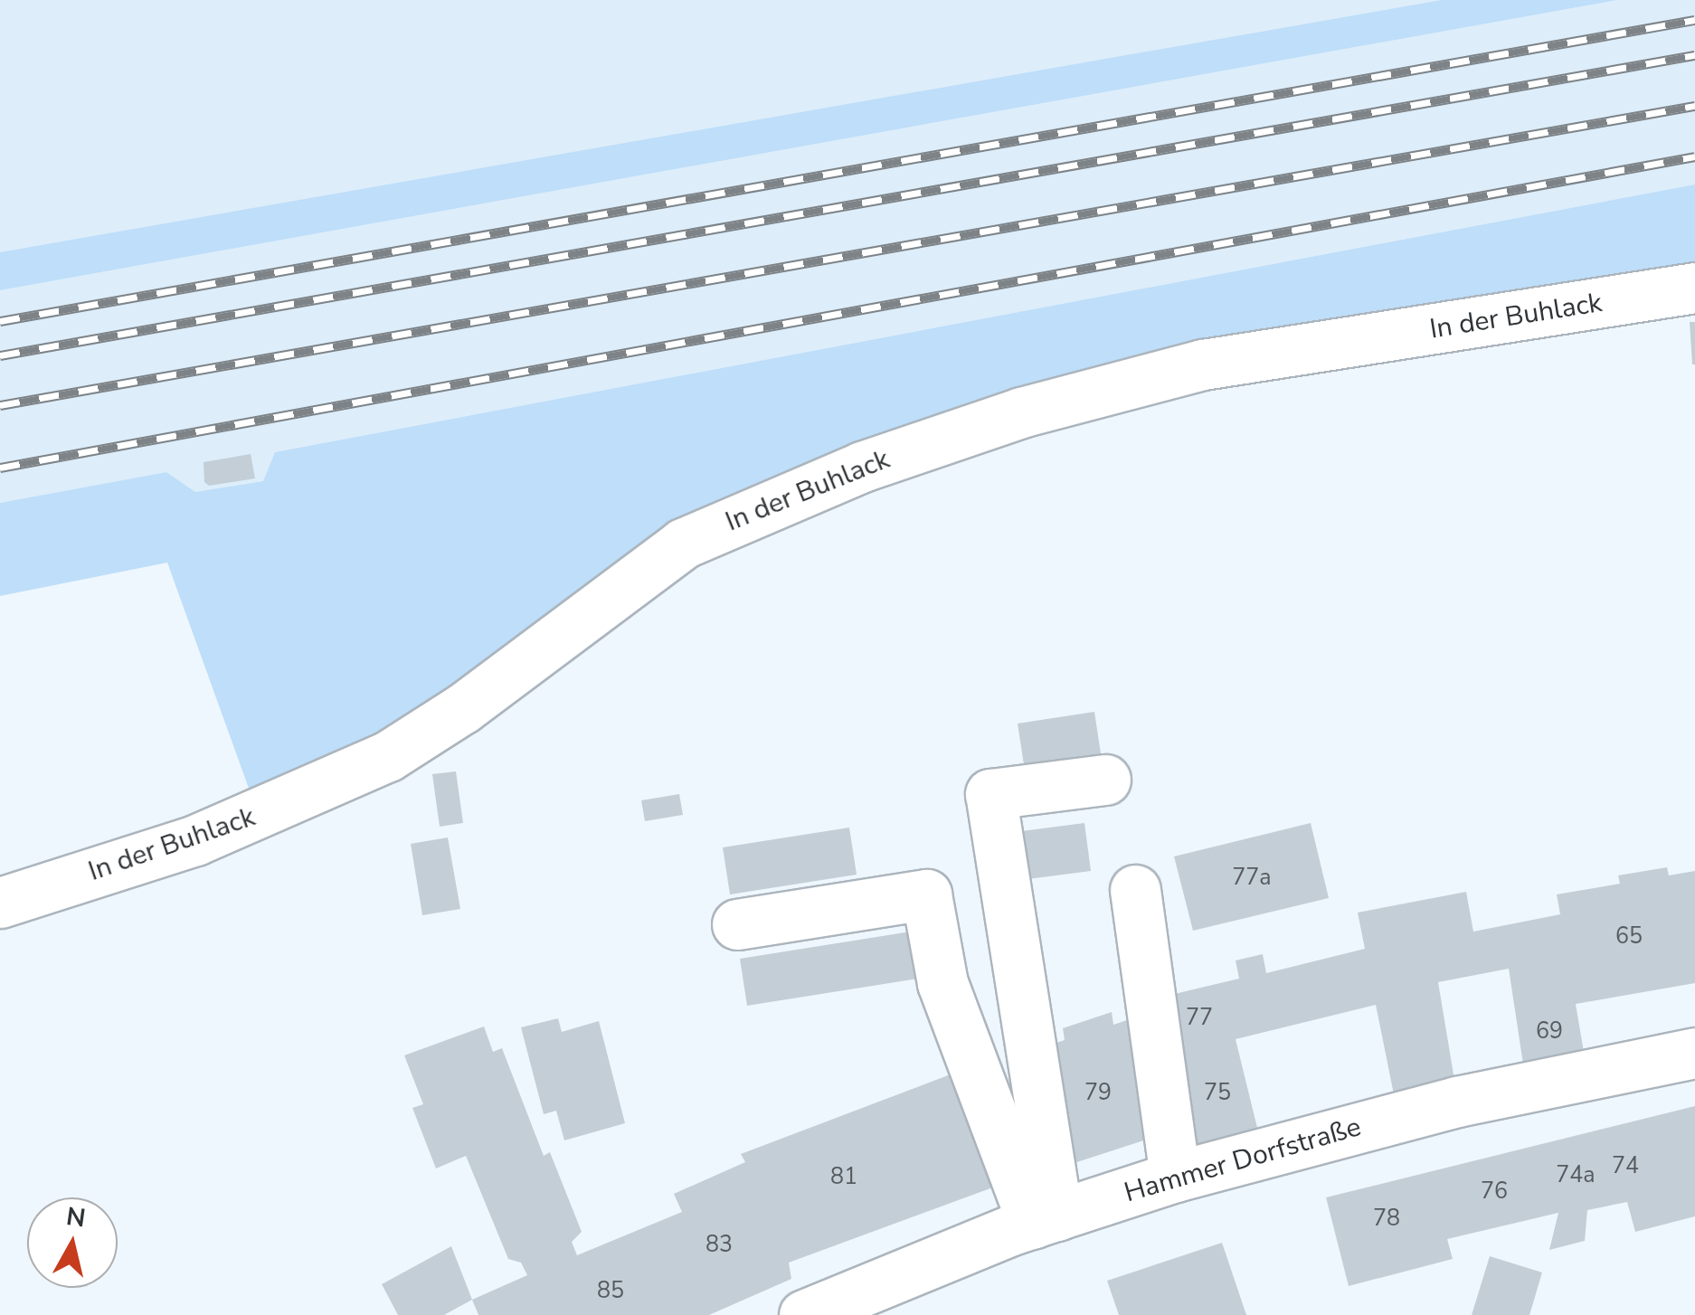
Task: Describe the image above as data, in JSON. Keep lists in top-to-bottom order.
{
  "streets": {
    "street": ["In der Buhlack", "Hammer Dorfstraße"]
  },
  "house_numbers": [
    "77a",
    "65",
    "77",
    "69",
    "79",
    "75",
    "74",
    "74a",
    "81",
    "76",
    "78",
    "83",
    "85"
  ],
  "north": "top"
}
